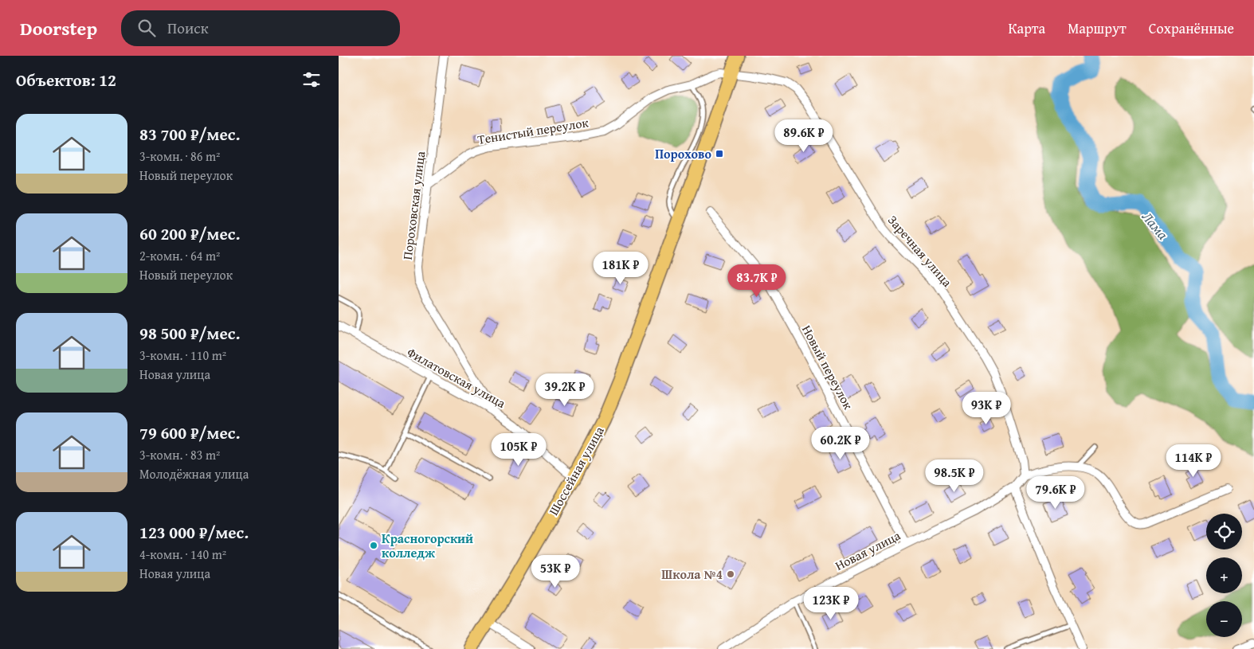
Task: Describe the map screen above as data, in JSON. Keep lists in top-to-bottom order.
{
  "streets": {
    "main road": ["Шоссейная улица"],
    "street": [
      "Тенистый переулок",
      "Пороховская улица",
      "Заречная улица",
      "Новый переулок",
      "Филатовская улица",
      "Новая улица"
    ]
  },
  "crossings": [
    ["Тенистый переулок", "Пороховская улица"],
    ["Тенистый переулок", "Заречная улица"],
    ["Тенистый переулок", "Шоссейная улица"],
    ["Пороховская улица", "Филатовская улица"],
    ["Заречная улица", "Шоссейная улица"],
    ["Заречная улица", "Новая улица"],
    ["Новый переулок", "Новая улица"],
    ["Филатовская улица", "Шоссейная улица"]
  ],
  "water": ["Лама"],
  "places": {
    "transit": ["Порохово"],
    "other": ["Красногорский колледж", "Школа №4"]
  },
  "page": {
    "header": "Doorstep",
    "search": "Поиск",
    "nav": ["Карта", "Маршрут", "Сохранённые"],
    "heading": "Объектов: 12",
    "list": [
      {
        "name": "83 700 ₽/мес.",
        "note": "3-комн. · 86 m² · Новый переулок"
      },
      {
        "name": "60 200 ₽/мес.",
        "note": "2-комн. · 64 m² · Новый переулок"
      },
      {
        "name": "98 500 ₽/мес.",
        "note": "3-комн. · 110 m² · Новая улица"
      },
      {
        "name": "79 600 ₽/мес.",
        "note": "3-комн. · 83 m² · Молодёжная улица"
      },
      {
        "name": "123 000 ₽/мес.",
        "note": "4-комн. · 140 m² · Новая улица"
      }
    ],
    "price": [
      "89.6K ₽",
      "181K ₽",
      "83.7K ₽",
      "39.2K ₽",
      "93K ₽",
      "60.2K ₽",
      "105K ₽",
      "114K ₽",
      "98.5K ₽",
      "79.6K ₽",
      "53K ₽",
      "123K ₽"
    ],
    "map_buttons": ["+", "−"]
  }
}
